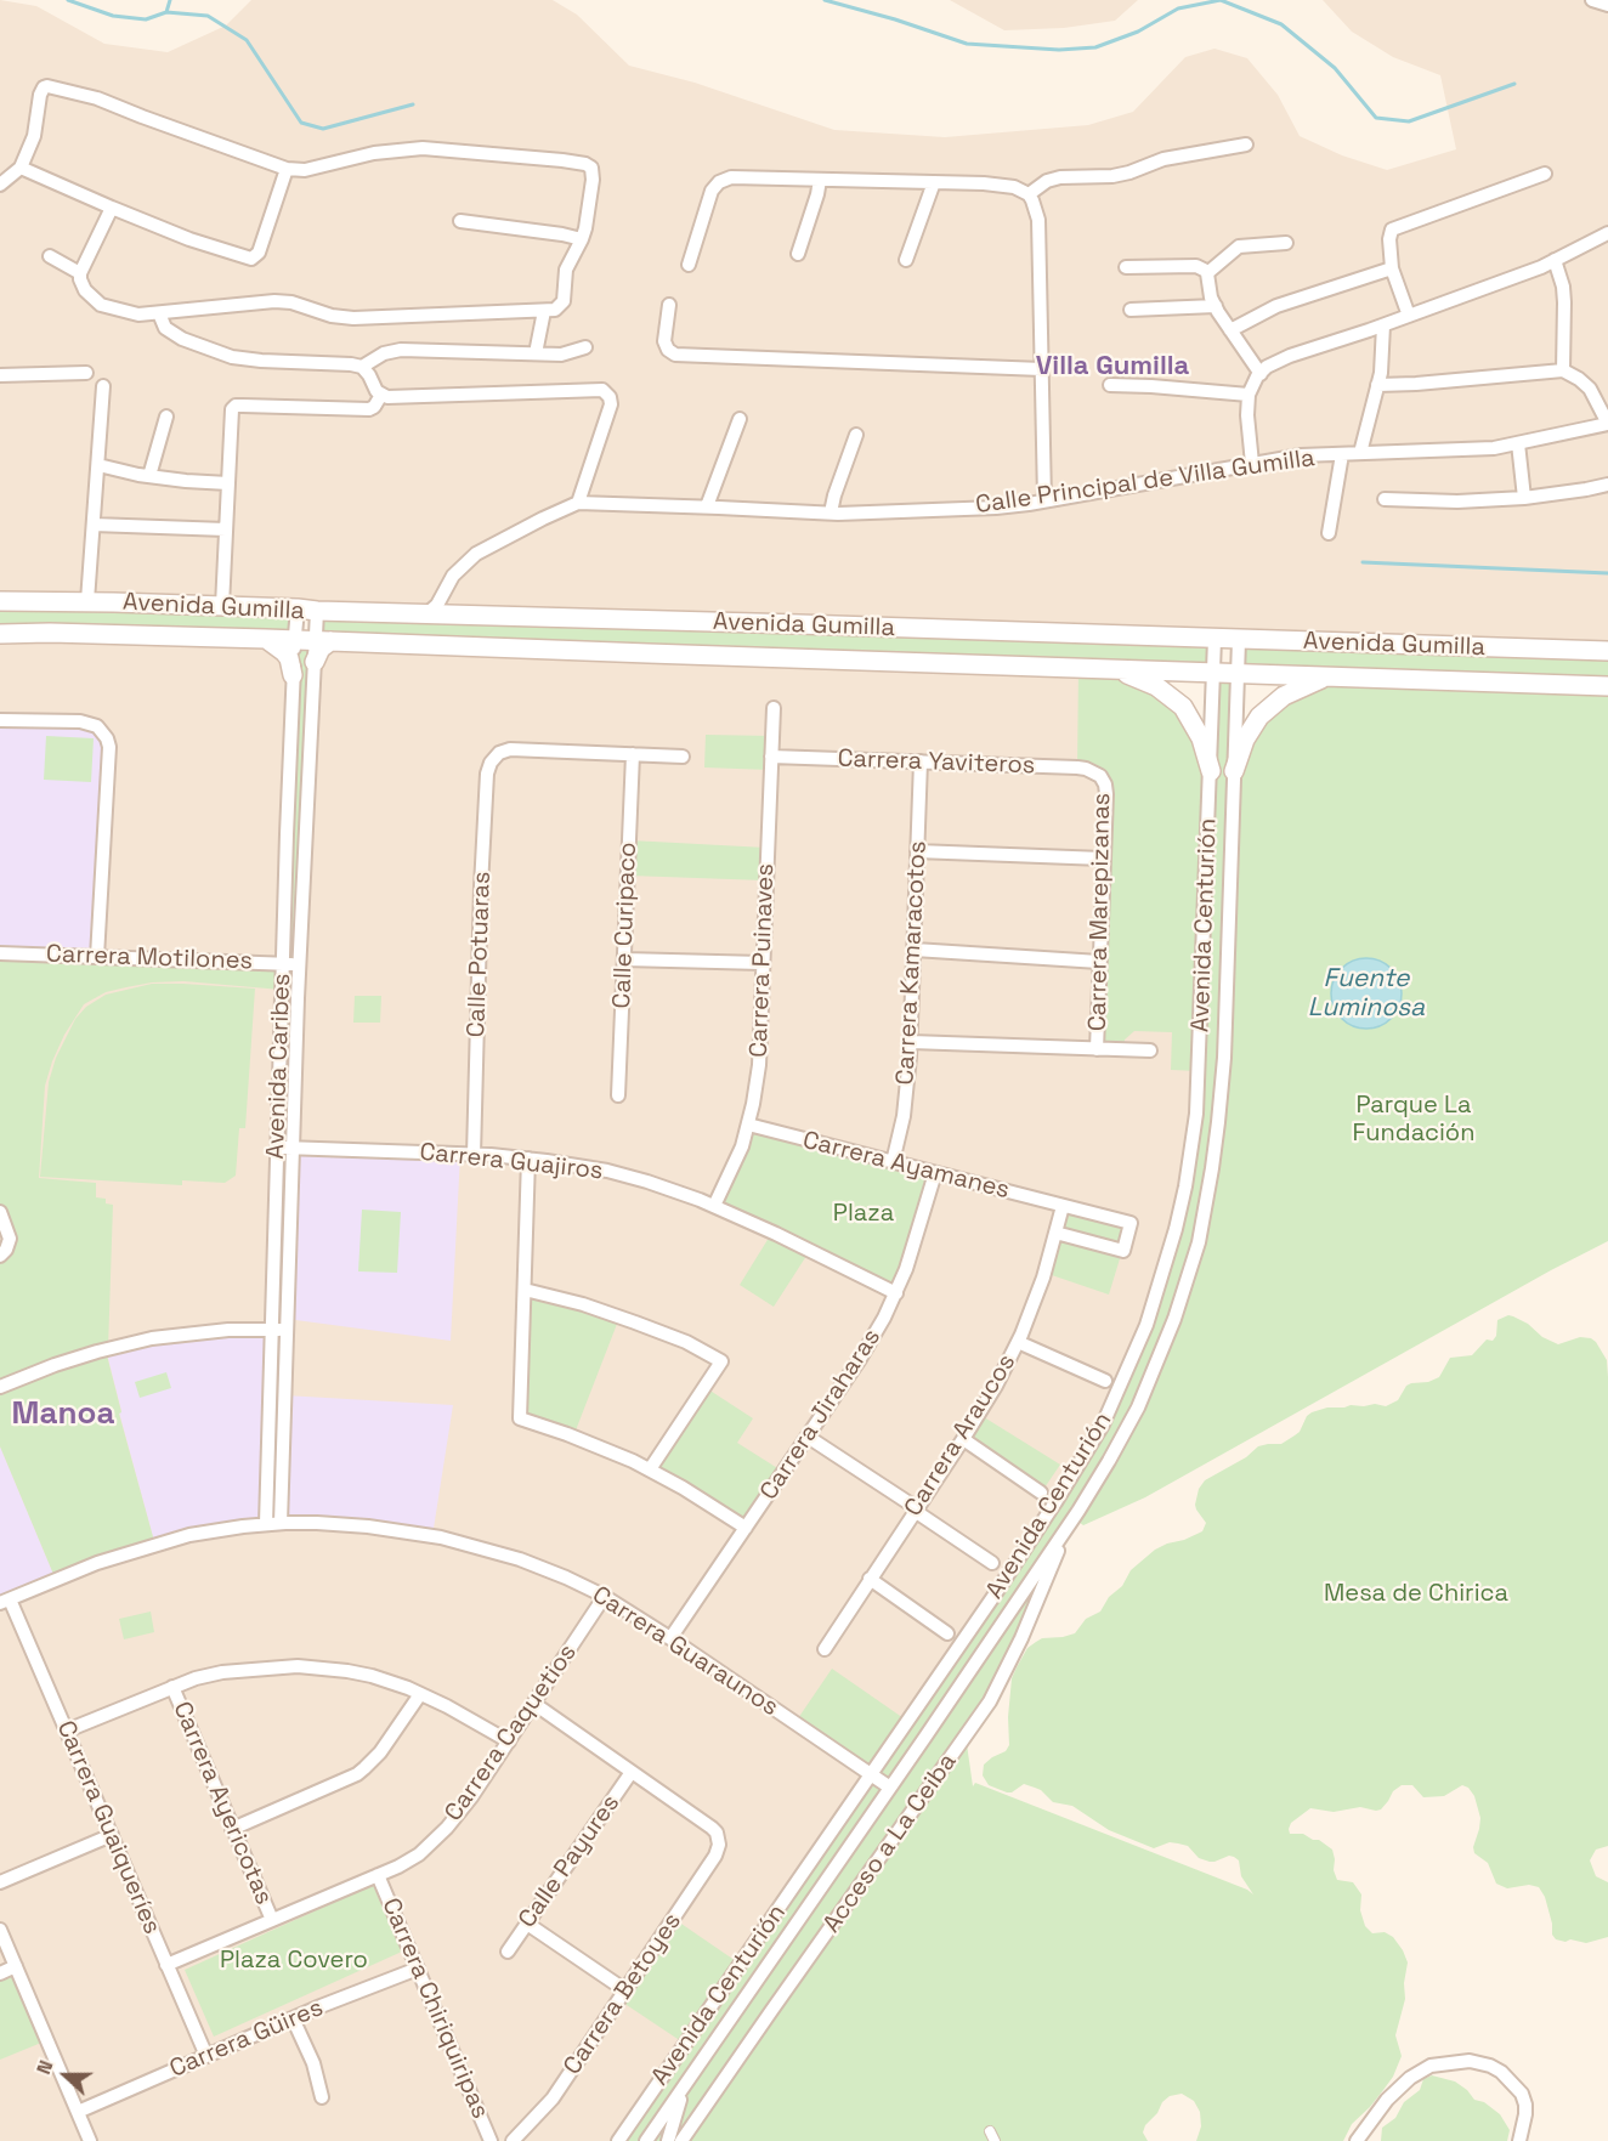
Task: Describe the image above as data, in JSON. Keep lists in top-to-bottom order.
{
  "streets": {
    "main road": ["Avenida Gumilla"],
    "street": [
      "Calle Principal de Villa Gumilla",
      "Carrera Yaviteros",
      "Carrera Marepizanas",
      "Calle Curipaco",
      "Avenida Centurión",
      "Calle Potuaras",
      "Carrera Motilones",
      "Carrera Puinaves",
      "Carrera Kamaracotos",
      "Avenida Caribes",
      "Carrera Guajiros",
      "Carrera Ayamanes",
      "Carrera Jiraharas",
      "Carrera Araucos",
      "Carrera Guaraunos",
      "Carrera Caquetios",
      "Carrera Ayericotas",
      "Carrera Guaiqueríes",
      "Acceso a La Ceiba",
      "Calle Payures",
      "Carrera Betoyes",
      "Carrera Chiriquiripas",
      "Carrera Güires"
    ]
  },
  "crossings": [
    ["Calle Principal de Villa Gumilla", "Avenida Gumilla"],
    ["Avenida Gumilla", "Avenida Centurión"],
    ["Avenida Gumilla", "Avenida Caribes"],
    ["Carrera Yaviteros", "Carrera Marepizanas"],
    ["Carrera Yaviteros", "Carrera Puinaves"],
    ["Carrera Yaviteros", "Carrera Kamaracotos"],
    ["Calle Curipaco", "Calle Potuaras"],
    ["Avenida Centurión", "Carrera Guaraunos"],
    ["Avenida Centurión", "Acceso a La Ceiba"],
    ["Calle Potuaras", "Carrera Guajiros"],
    ["Carrera Motilones", "Avenida Caribes"],
    ["Carrera Puinaves", "Carrera Guajiros"],
    ["Carrera Puinaves", "Carrera Ayamanes"],
    ["Carrera Kamaracotos", "Carrera Ayamanes"],
    ["Avenida Caribes", "Carrera Guajiros"],
    ["Avenida Caribes", "Carrera Guaraunos"],
    ["Carrera Guajiros", "Carrera Jiraharas"],
    ["Carrera Ayamanes", "Carrera Jiraharas"],
    ["Carrera Ayamanes", "Carrera Araucos"],
    ["Carrera Jiraharas", "Carrera Guaraunos"],
    ["Carrera Guaraunos", "Carrera Caquetios"],
    ["Carrera Guaraunos", "Carrera Guaiqueríes"],
    ["Carrera Caquetios", "Carrera Ayericotas"],
    ["Carrera Caquetios", "Carrera Guaiqueríes"],
    ["Carrera Caquetios", "Carrera Chiriquiripas"],
    ["Carrera Guaiqueríes", "Carrera Güires"],
    ["Calle Payures", "Carrera Betoyes"],
    ["Carrera Chiriquiripas", "Carrera Güires"]
  ],
  "districts": ["Villa Gumilla", "Manoa"],
  "water": ["Fuente Luminosa"],
  "parks": [
    "Parque La Fundación",
    "Plaza",
    "Mesa de Chirica",
    "Plaza Covero"
  ],
  "north": "left"
}
